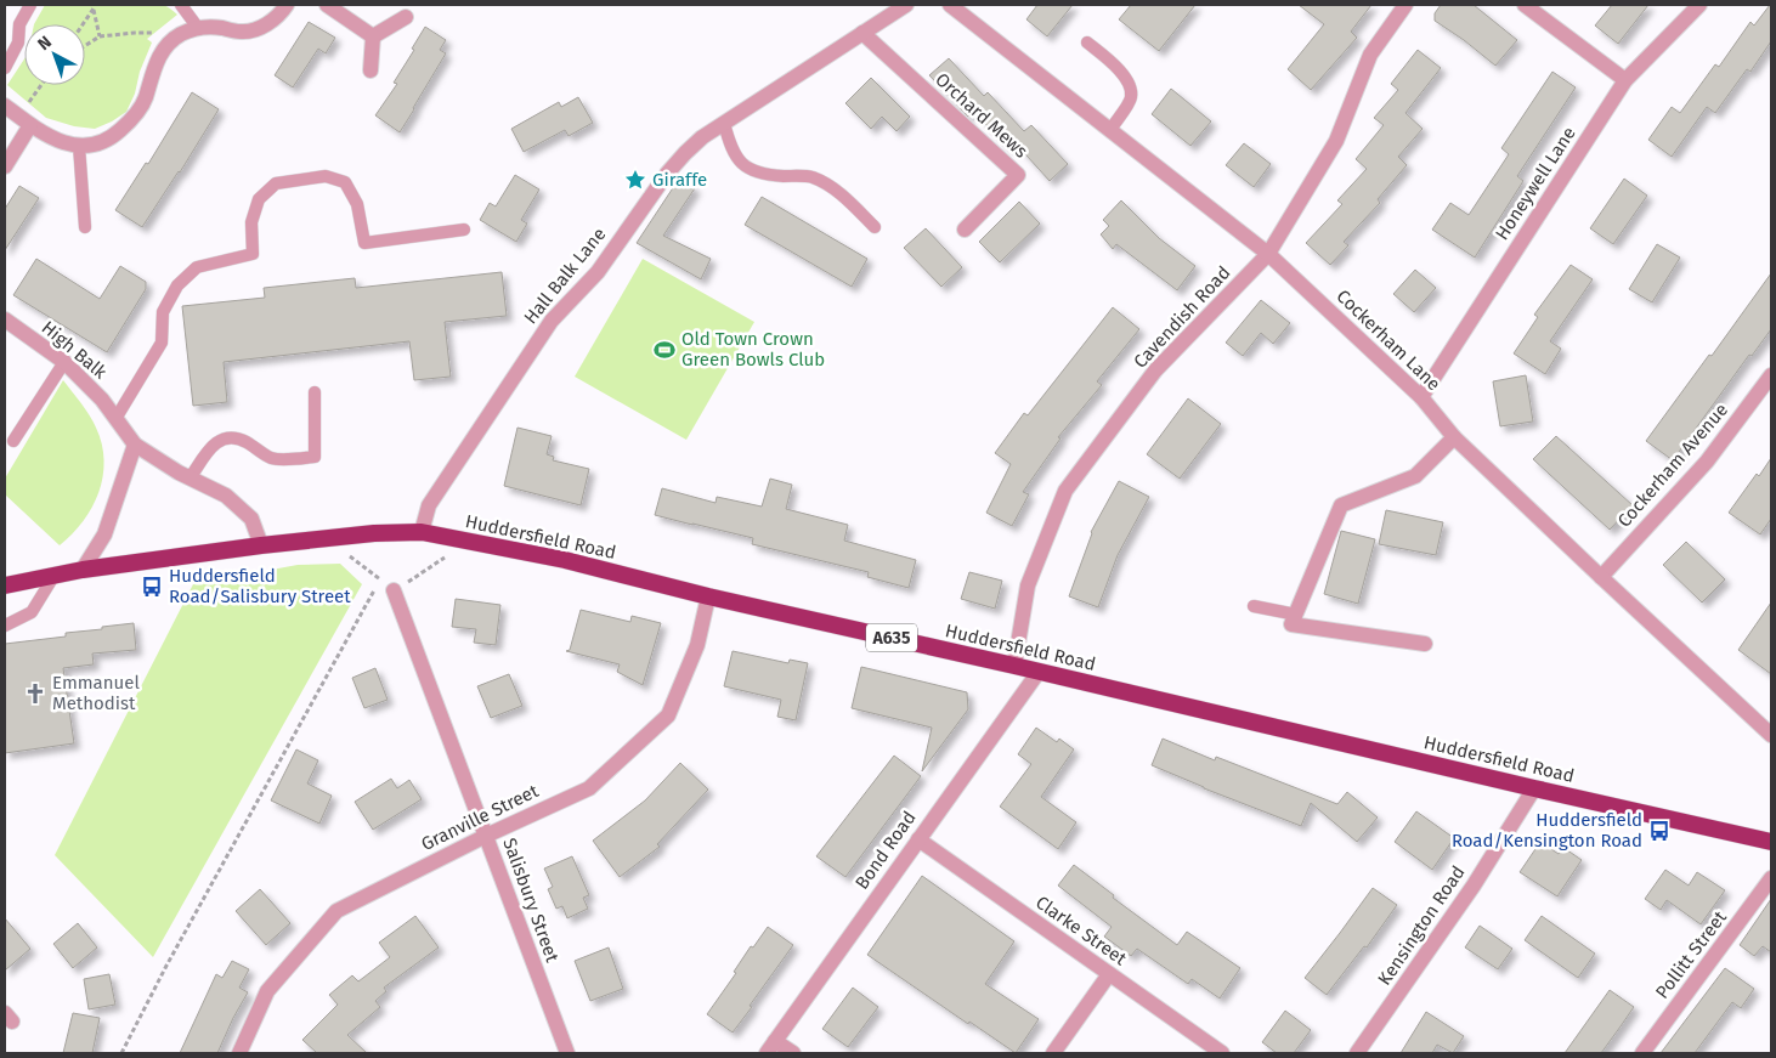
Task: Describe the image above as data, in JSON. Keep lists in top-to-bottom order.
{
  "streets": {
    "highway": ["Huddersfield Road", "A635"],
    "street": [
      "Orchard Mews",
      "Honeywell Lane",
      "Hall Balk Lane",
      "Cavendish Road",
      "Cockerham Lane",
      "High Balk",
      "Cockerham Avenue",
      "Granville Street",
      "Bond Road",
      "Salisbury Street",
      "Kensington Road",
      "Clarke Street",
      "Pollitt Street"
    ]
  },
  "crossings": [
    ["Orchard Mews", "Hall Balk Lane"],
    ["Honeywell Lane", "Cockerham Lane"],
    ["Hall Balk Lane", "Huddersfield Road"],
    ["Cavendish Road", "Cockerham Lane"],
    ["Cavendish Road", "Huddersfield Road"],
    ["Cockerham Lane", "Cockerham Avenue"],
    ["High Balk", "Huddersfield Road"],
    ["Huddersfield Road", "Granville Street"],
    ["Huddersfield Road", "Bond Road"],
    ["Huddersfield Road", "Kensington Road"],
    ["Granville Street", "Salisbury Street"],
    ["Bond Road", "Clarke Street"]
  ],
  "places": {
    "place": ["Giraffe"],
    "sports": ["Old Town Crown Green Bowls Club"],
    "bus stop": ["Huddersfield Road/Salisbury Street", "Huddersfield Road/Kensington Road"],
    "church": ["Emmanuel Methodist"]
  },
  "north": "top left"
}
